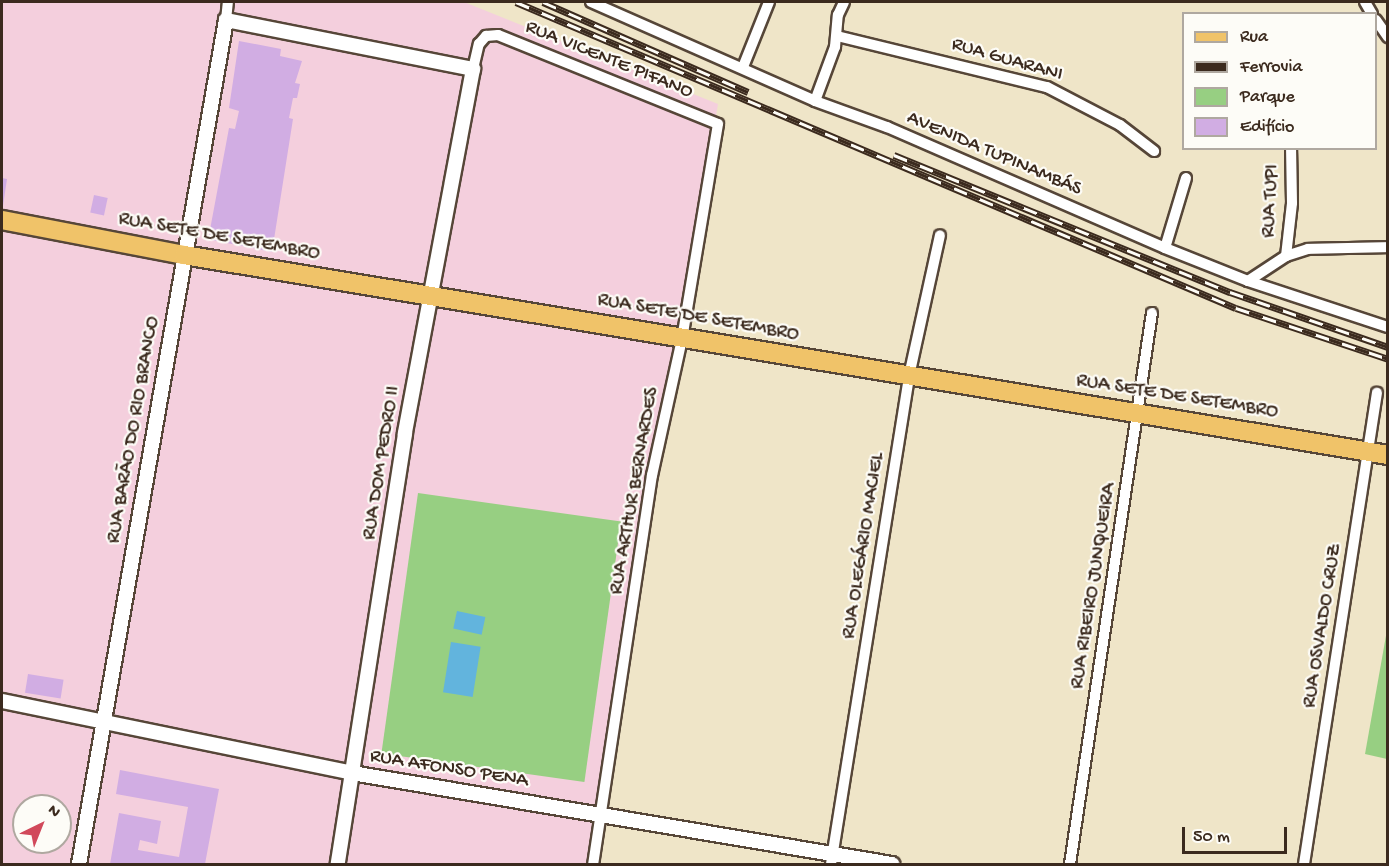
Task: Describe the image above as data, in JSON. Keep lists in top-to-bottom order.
{
  "streets": {
    "main road": ["RUA SETE DE SETEMBRO"],
    "street": [
      "RUA VICENTE PIFANO",
      "RUA GUARANI",
      "AVENIDA TUPINAMBÁS",
      "RUA TUPI",
      "RUA BARÃO DO RIO BRANCO",
      "RUA DOM PEDRO II",
      "RUA ARTHUR BERNARDES",
      "RUA OLEGÁRIO MACIEL",
      "RUA RIBEIRO JUNQUEIRA",
      "RUA OSVALDO CRUZ",
      "RUA AFONSO PENA"
    ]
  },
  "crossings": [
    ["RUA VICENTE PIFANO", "RUA DOM PEDRO II"],
    ["RUA VICENTE PIFANO", "RUA ARTHUR BERNARDES"],
    ["RUA SETE DE SETEMBRO", "RUA BARÃO DO RIO BRANCO"],
    ["RUA SETE DE SETEMBRO", "RUA DOM PEDRO II"],
    ["RUA SETE DE SETEMBRO", "RUA ARTHUR BERNARDES"],
    ["RUA SETE DE SETEMBRO", "RUA OLEGÁRIO MACIEL"],
    ["RUA SETE DE SETEMBRO", "RUA RIBEIRO JUNQUEIRA"],
    ["RUA SETE DE SETEMBRO", "RUA OSVALDO CRUZ"],
    ["RUA BARÃO DO RIO BRANCO", "RUA AFONSO PENA"],
    ["RUA DOM PEDRO II", "RUA AFONSO PENA"],
    ["RUA ARTHUR BERNARDES", "RUA AFONSO PENA"],
    ["RUA OLEGÁRIO MACIEL", "RUA AFONSO PENA"]
  ],
  "legend": [
    "Rua",
    "Ferrovia",
    "Parque",
    "Edifício"
  ],
  "scale_bar": "50 m",
  "north": "top right"
}
